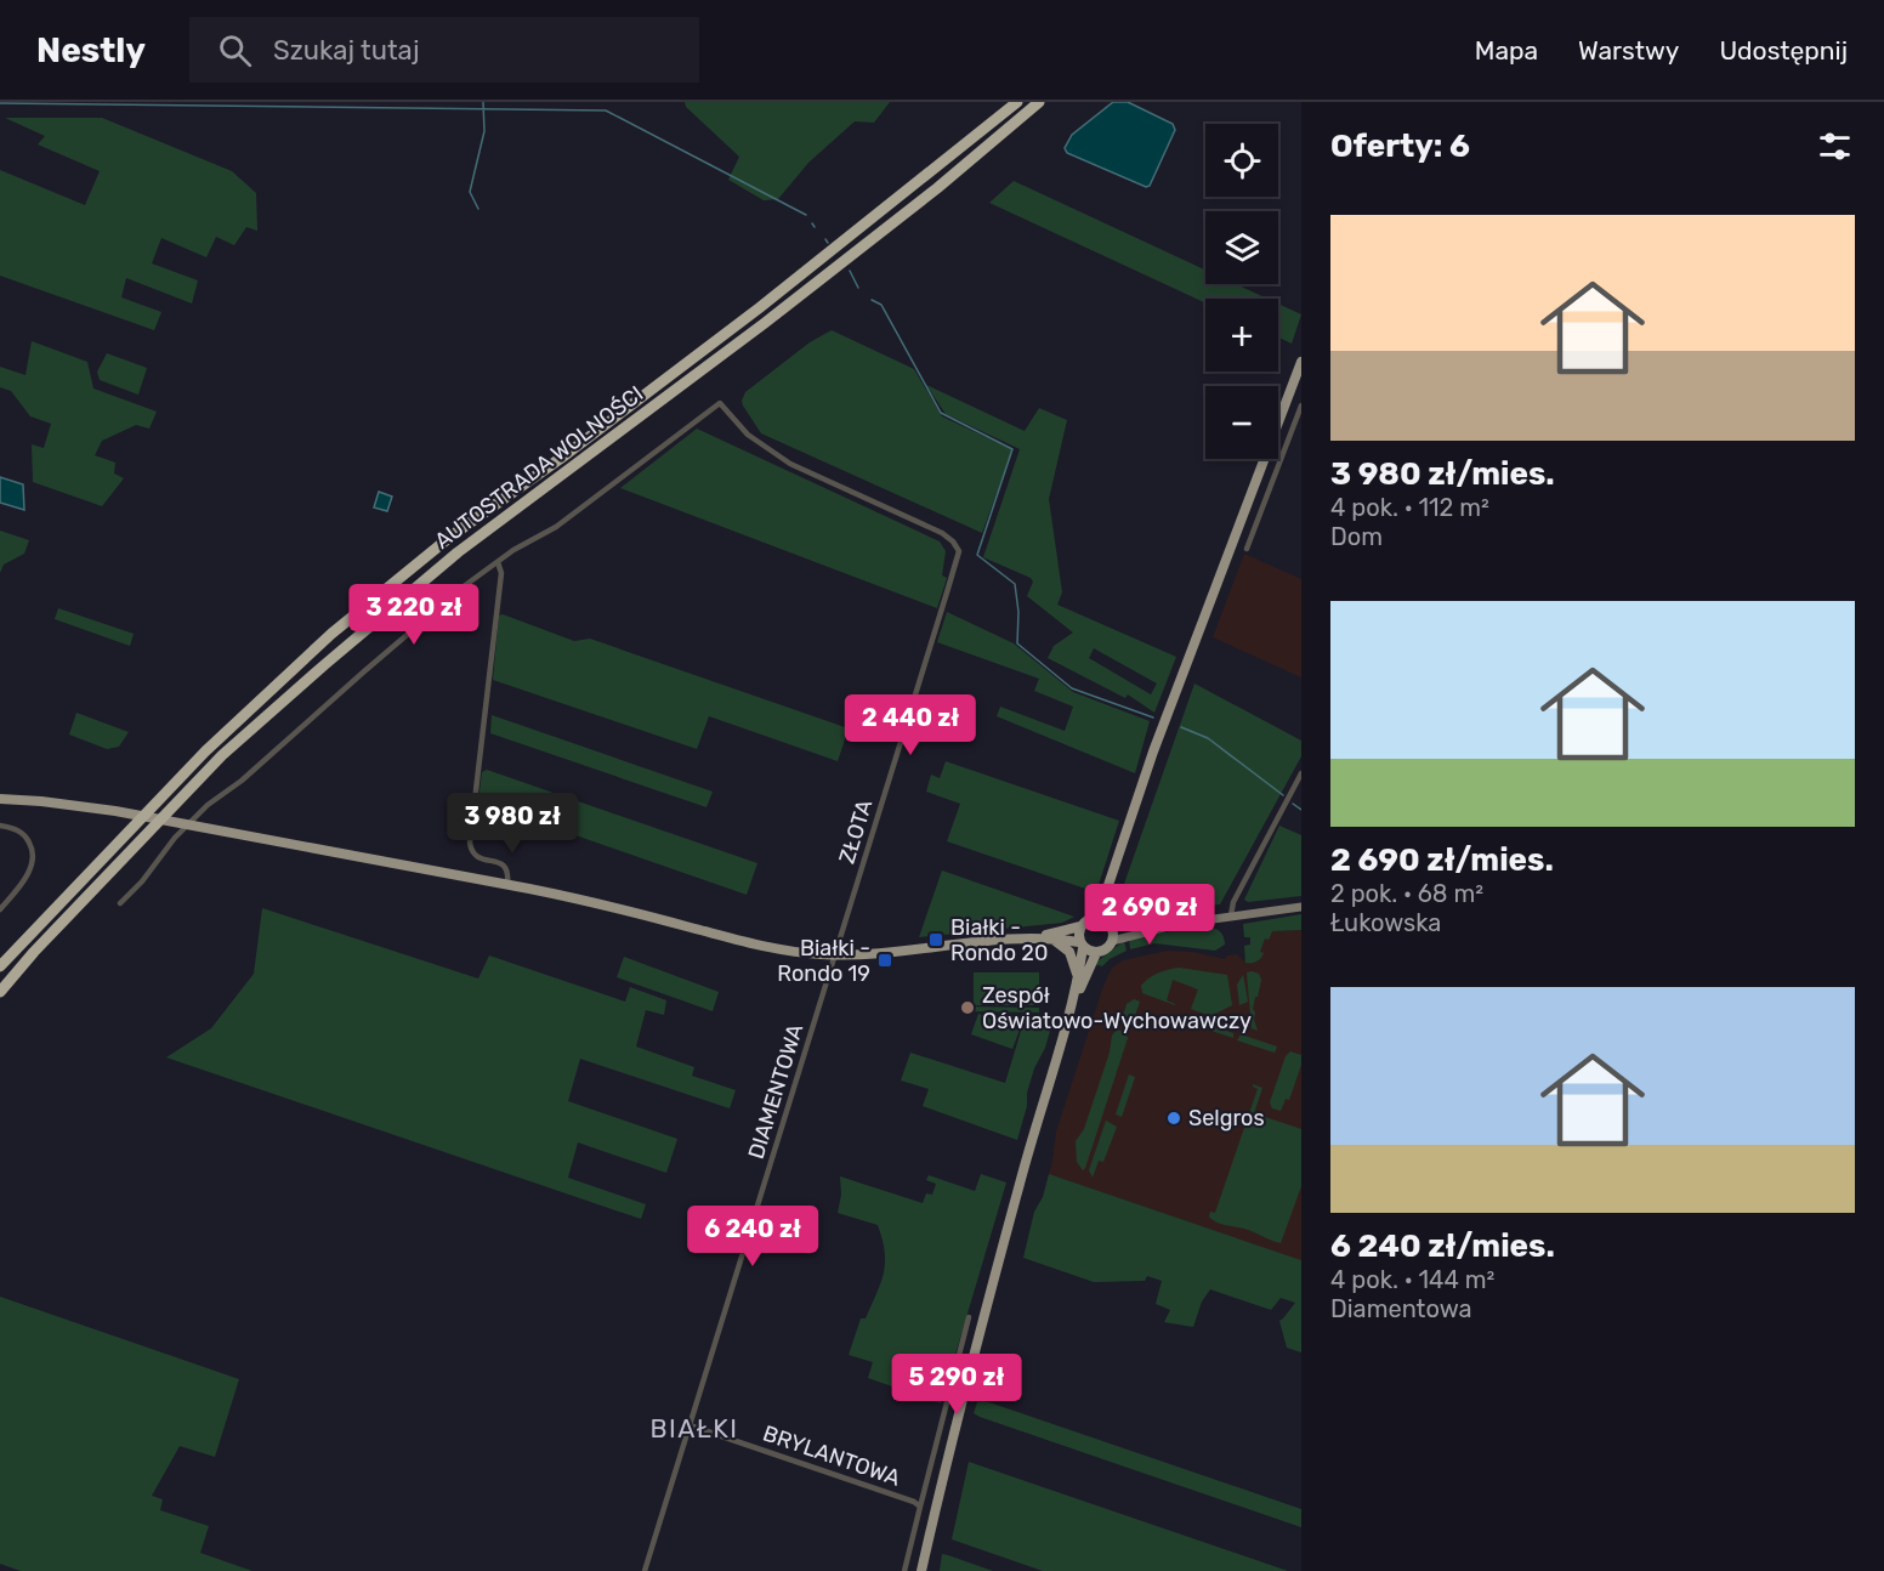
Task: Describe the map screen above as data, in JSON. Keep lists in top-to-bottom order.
{
  "streets": {
    "highway": ["AUTOSTRADA WOLNOŚCI"],
    "street": ["ZŁOTA", "DIAMENTOWA", "BRYLANTOWA"]
  },
  "crossings": [
    ["ZŁOTA", "DIAMENTOWA"],
    ["DIAMENTOWA", "BRYLANTOWA"]
  ],
  "districts": ["BIAŁKI"],
  "places": {
    "transit": ["Białki - Rondo 20", "Białki - Rondo 19"],
    "other": ["Zespół Oświatowo-Wychowawczy", "Selgros"]
  },
  "page": {
    "header": "Nestly",
    "search": "Szukaj tutaj",
    "nav": ["Mapa", "Warstwy", "Udostępnij"],
    "heading": "Oferty: 6",
    "map_buttons": ["+", "−"],
    "list": [
      {
        "name": "3 980 zł/mies.",
        "note": "4 pok. · 112 m² · Dom"
      },
      {
        "name": "2 690 zł/mies.",
        "note": "2 pok. · 68 m² · Łukowska"
      },
      {
        "name": "6 240 zł/mies.",
        "note": "4 pok. · 144 m² · Diamentowa"
      }
    ],
    "price": [
      "3 220 zł",
      "2 440 zł",
      "3 980 zł",
      "2 690 zł",
      "6 240 zł",
      "5 290 zł"
    ]
  }
}
